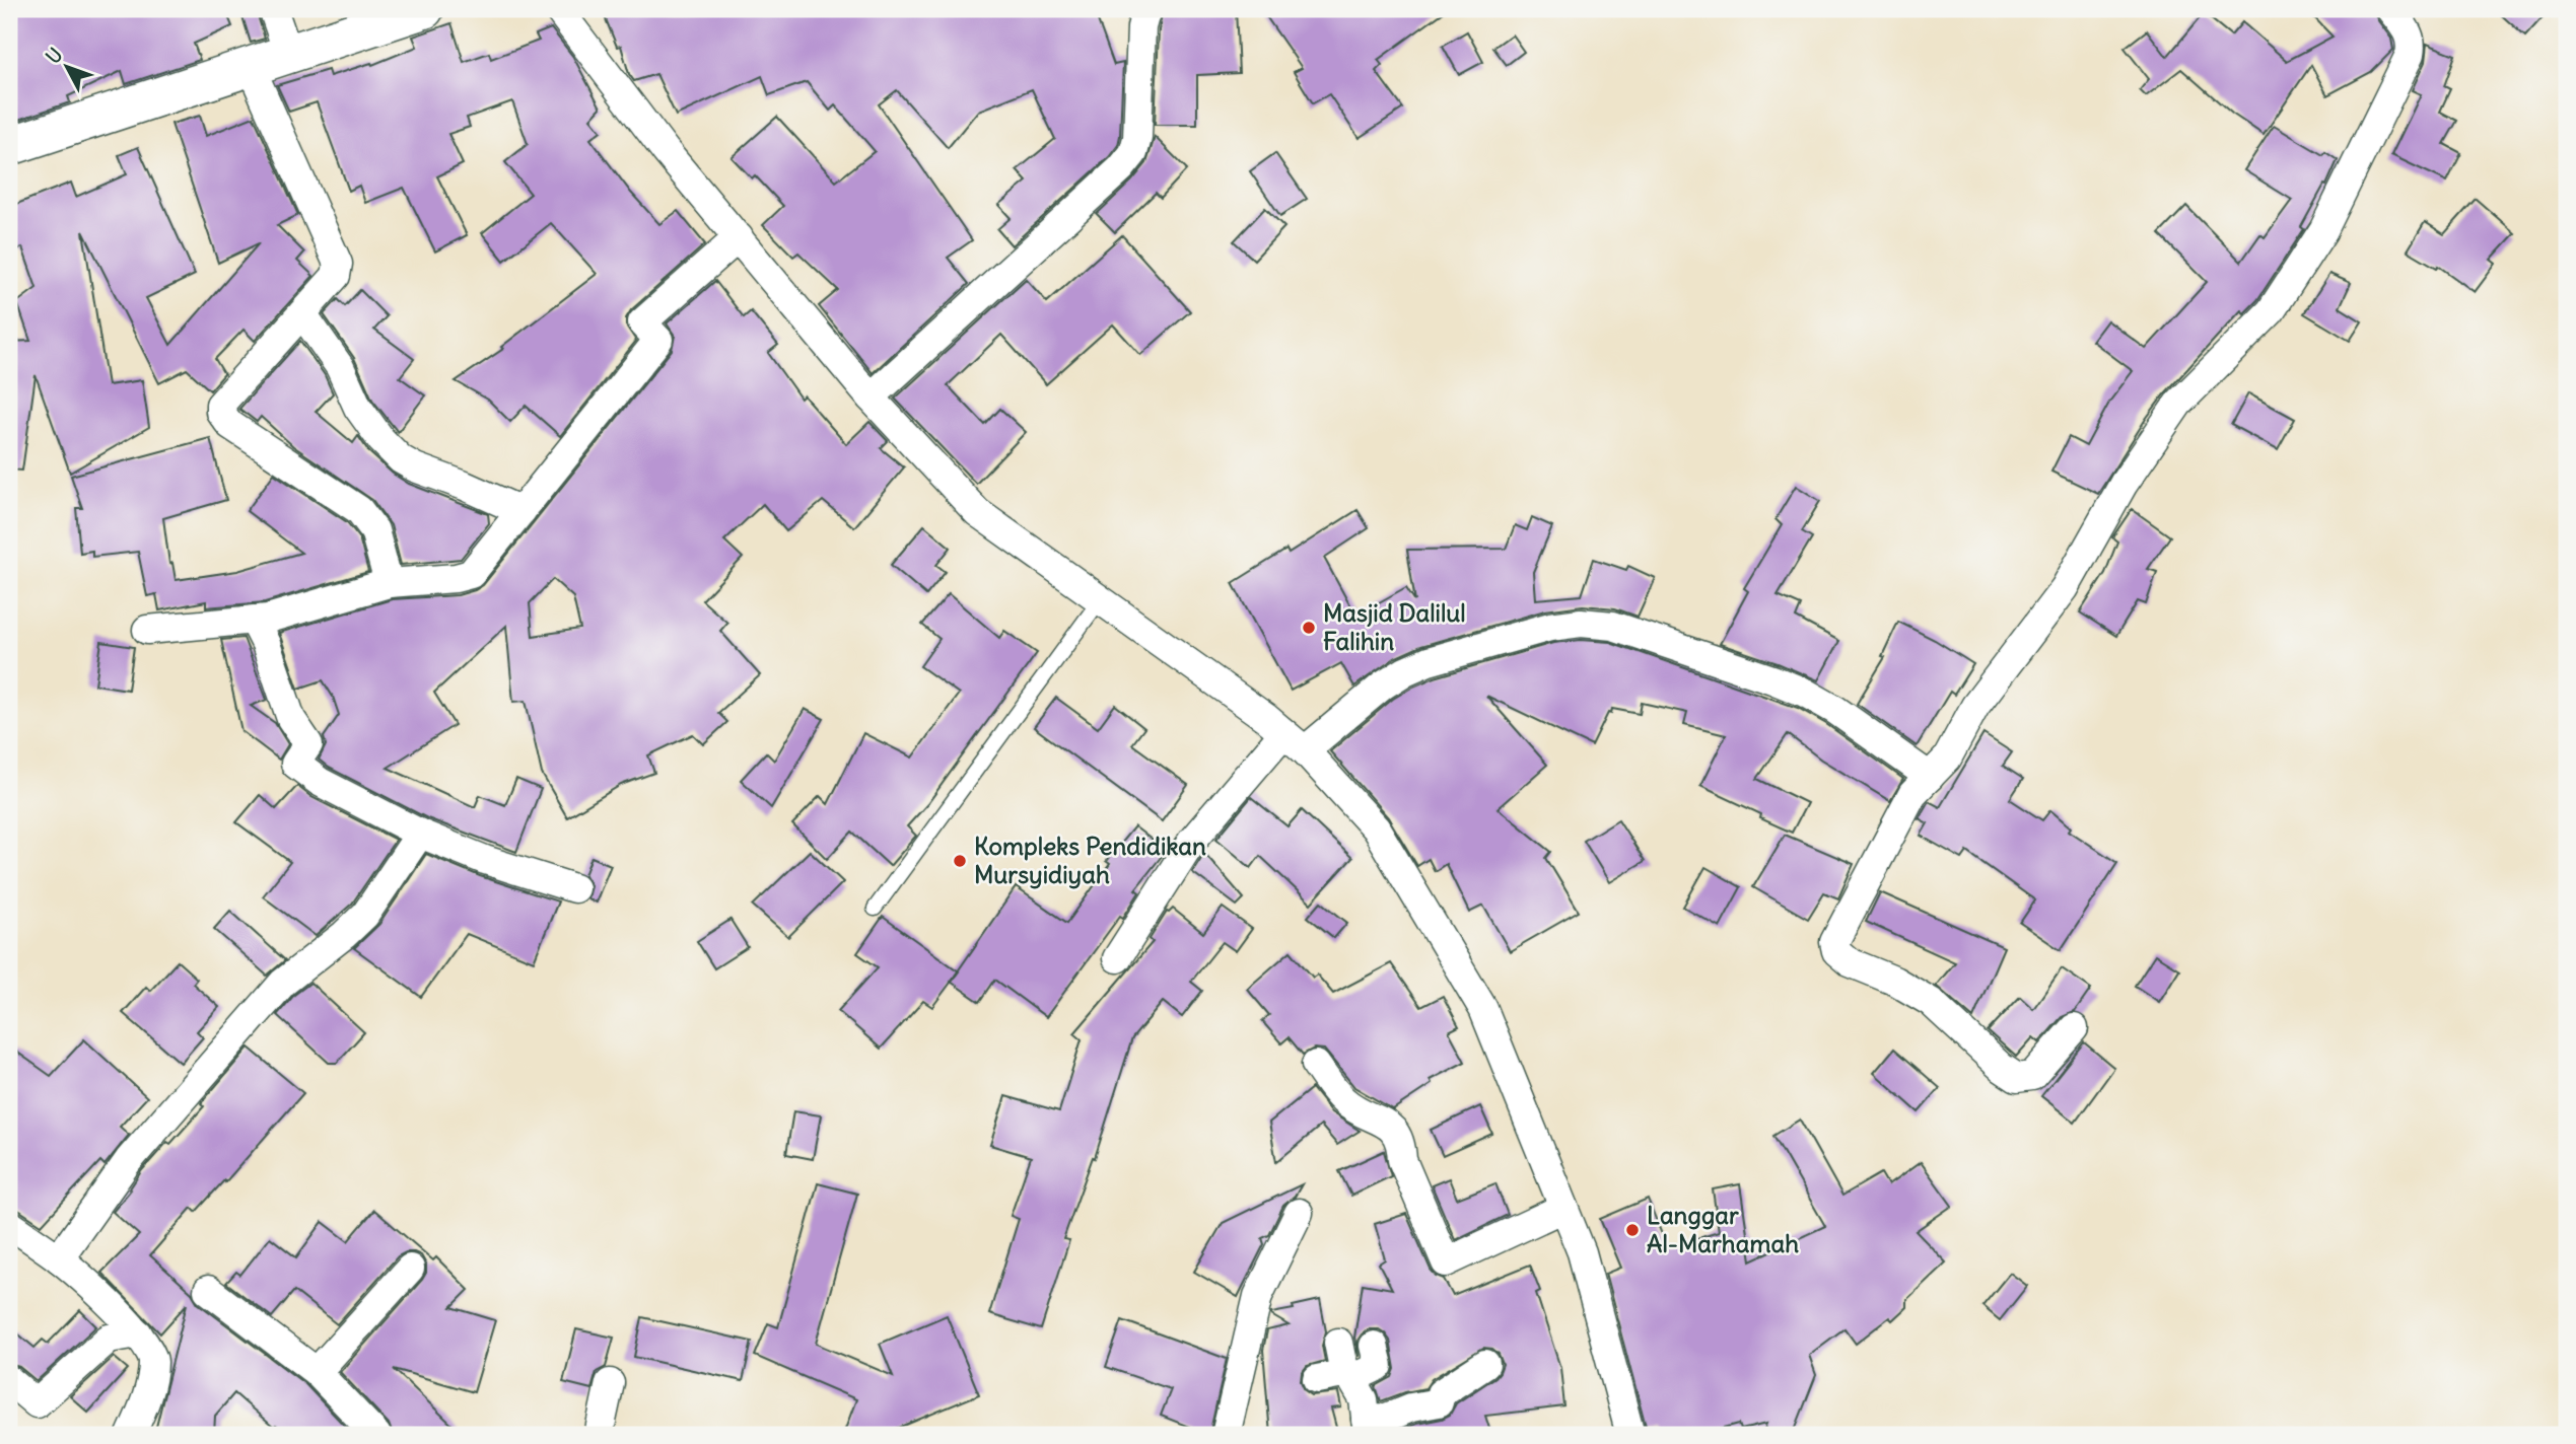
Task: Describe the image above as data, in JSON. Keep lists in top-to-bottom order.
{
  "places": ["Masjid Dalilul Falihin", "Kompleks Pendidikan Mursyidiyah", "Langgar Al-Marhamah"],
  "north": "top left"
}
